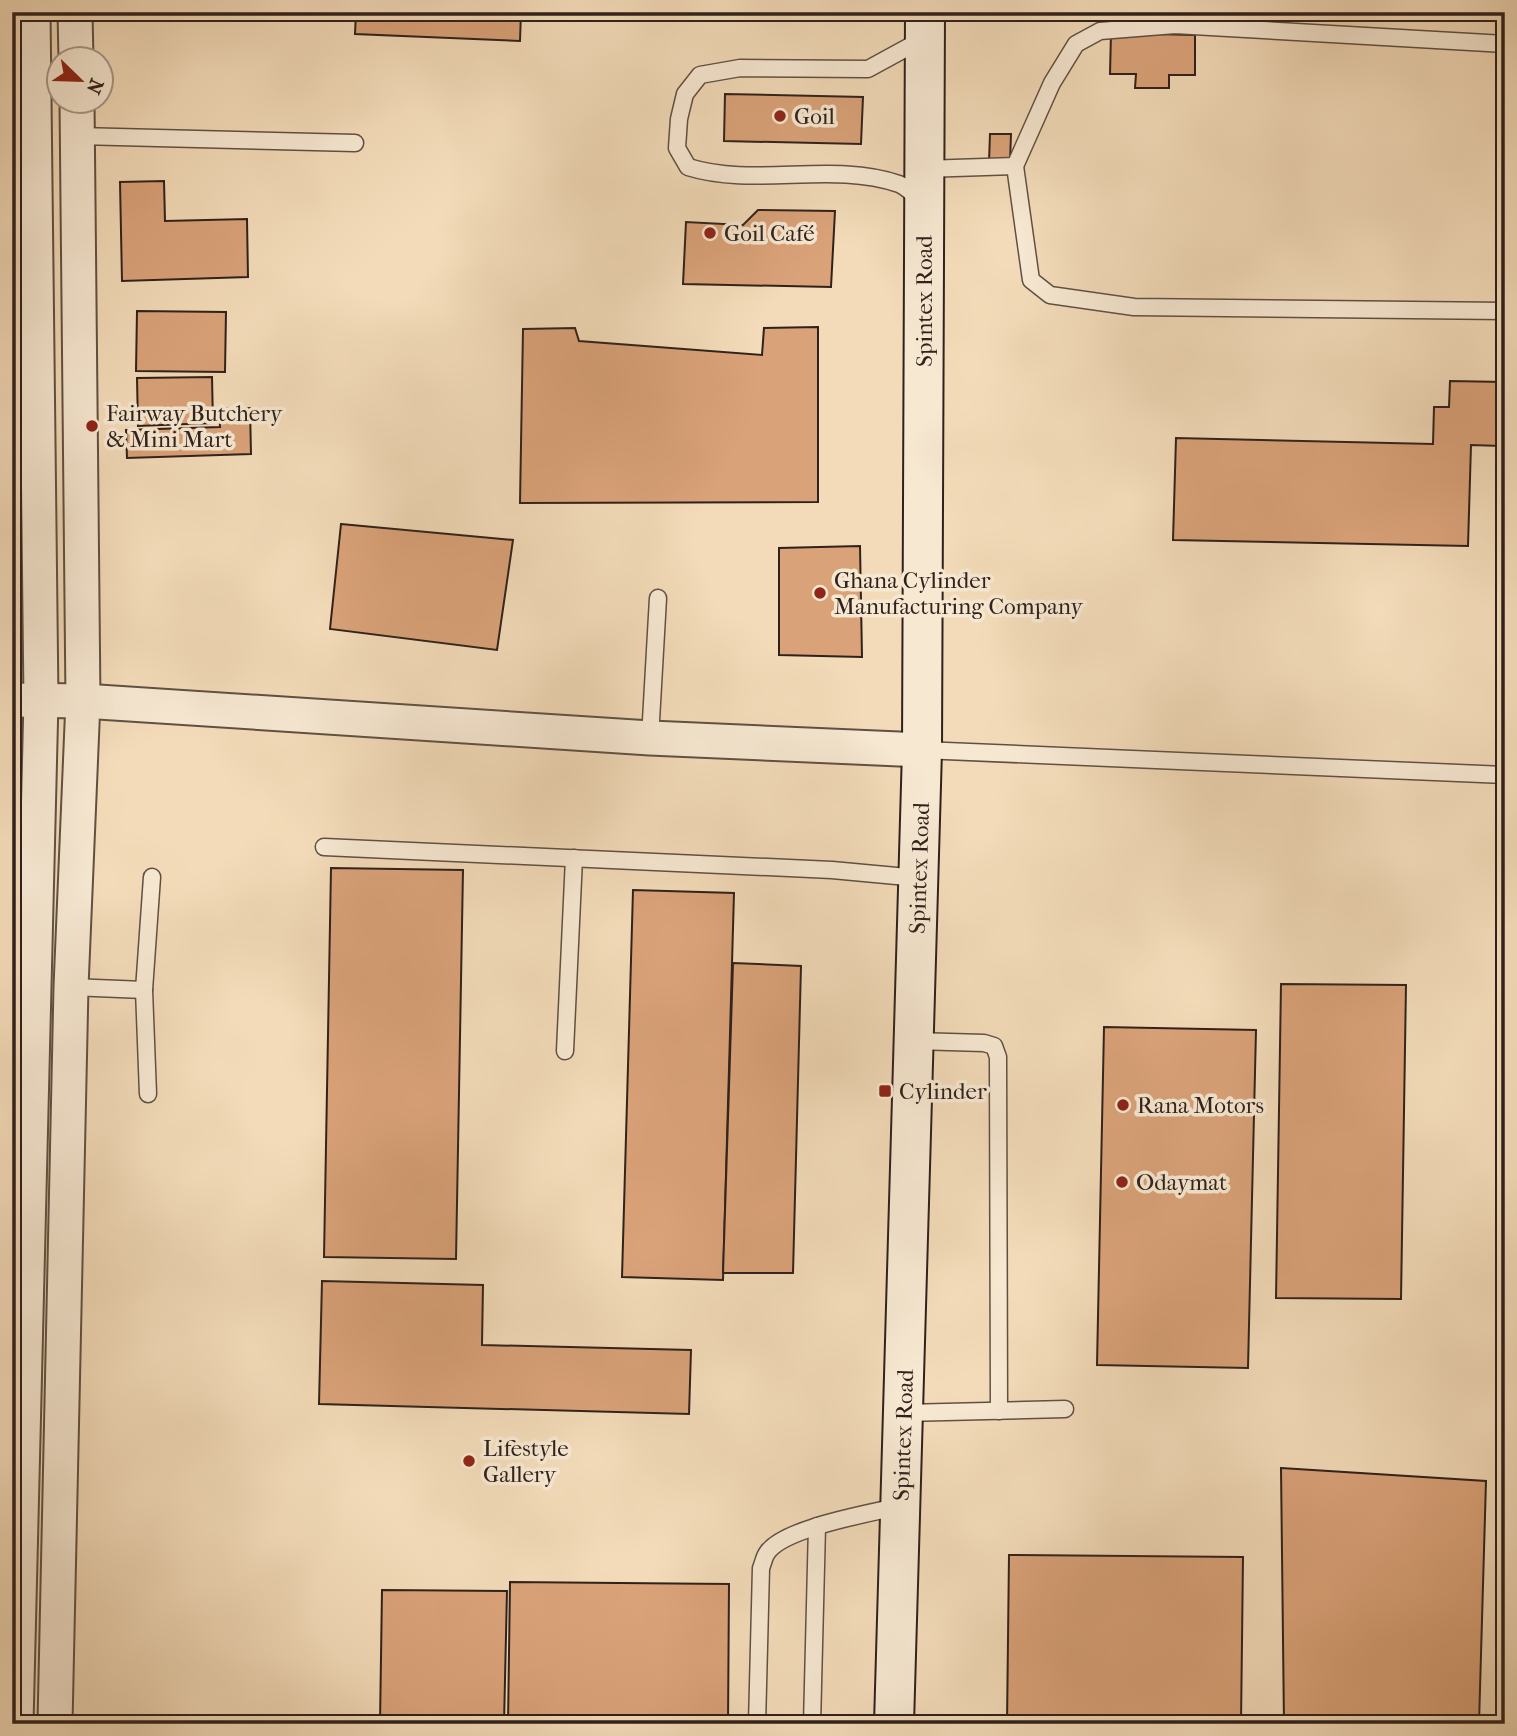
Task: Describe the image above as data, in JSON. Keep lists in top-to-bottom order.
{
  "streets": {
    "main road": ["Spintex Road"]
  },
  "places": {
    "other": [
      "Goil",
      "Goil Café",
      "Fairway Butchery & Mini Mart",
      "Ghana Cylinder Manufacturing Company",
      "Rana Motors",
      "Odaymat",
      "Lifestyle Gallery"
    ],
    "transit": ["Cylinder"]
  },
  "north": "bottom right"
}
